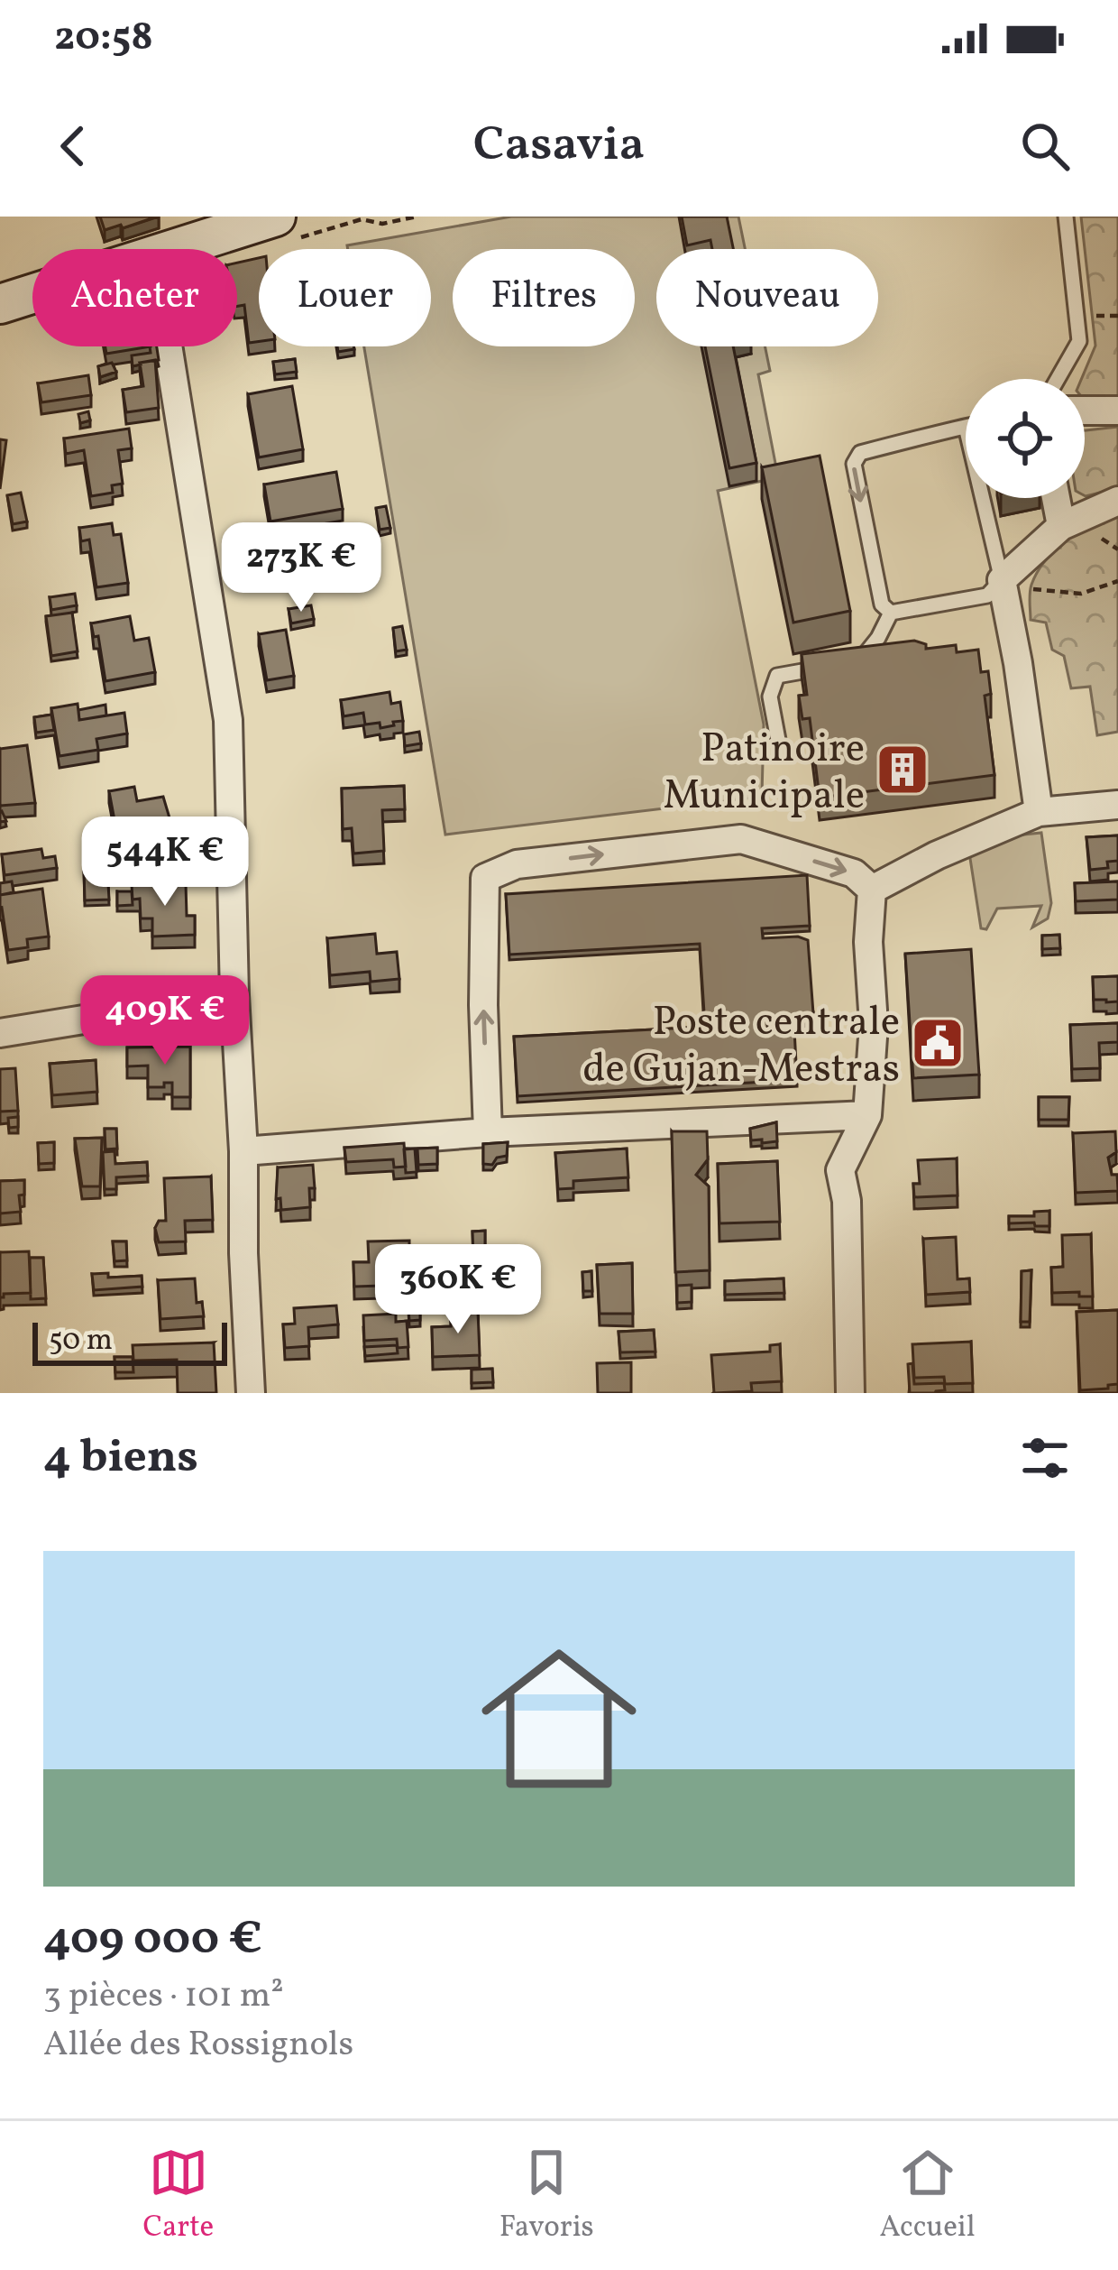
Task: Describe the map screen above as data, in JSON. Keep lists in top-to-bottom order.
{
  "places": {
    "building": ["Patinoire Municipale"],
    "public building": ["Poste centrale de Gujan-Mestras"]
  },
  "scale_bar": "50 m",
  "page": {
    "status": "20:58",
    "header": "Casavia",
    "chip": [
      "Acheter",
      "Louer",
      "Filtres",
      "Nouveau"
    ],
    "price": [
      "273K €",
      "544K €",
      "409K €",
      "360K €"
    ],
    "scale": "50 m",
    "heading": "4 biens",
    "list": [
      {
        "name": "409 000 €",
        "note": "3 pièces · 101 m² · Allée des Rossignols"
      }
    ],
    "tabs": ["Carte", "Favoris", "Accueil"]
  }
}
